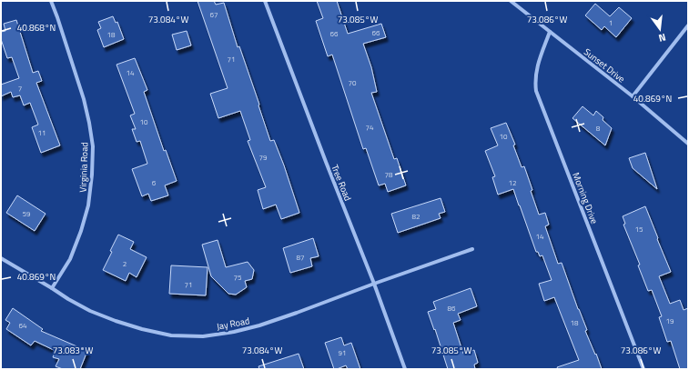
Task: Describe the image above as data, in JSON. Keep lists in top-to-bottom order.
{
  "streets": {
    "street": [
      "Sunset Drive",
      "Virginia Road",
      "Tree Road",
      "Morning Drive",
      "Jay Road"
    ]
  },
  "crossings": [
    ["Sunset Drive", "Morning Drive"],
    ["Virginia Road", "Jay Road"],
    ["Tree Road", "Jay Road"]
  ],
  "house_numbers": [
    "67",
    "1",
    "66",
    "66",
    "18",
    "71",
    "14",
    "70",
    "7",
    "10",
    "74",
    "8",
    "11",
    "10",
    "79",
    "78",
    "6",
    "12",
    "59",
    "82",
    "15",
    "14",
    "87",
    "2",
    "75",
    "71",
    "86",
    "19",
    "18",
    "64",
    "91"
  ],
  "north": "bottom",
  "coordinates": [
    "73.084°W",
    "73.085°W",
    "73.086°W",
    "40.868°N",
    "40.869°N",
    "73.083°W"
  ]
}
